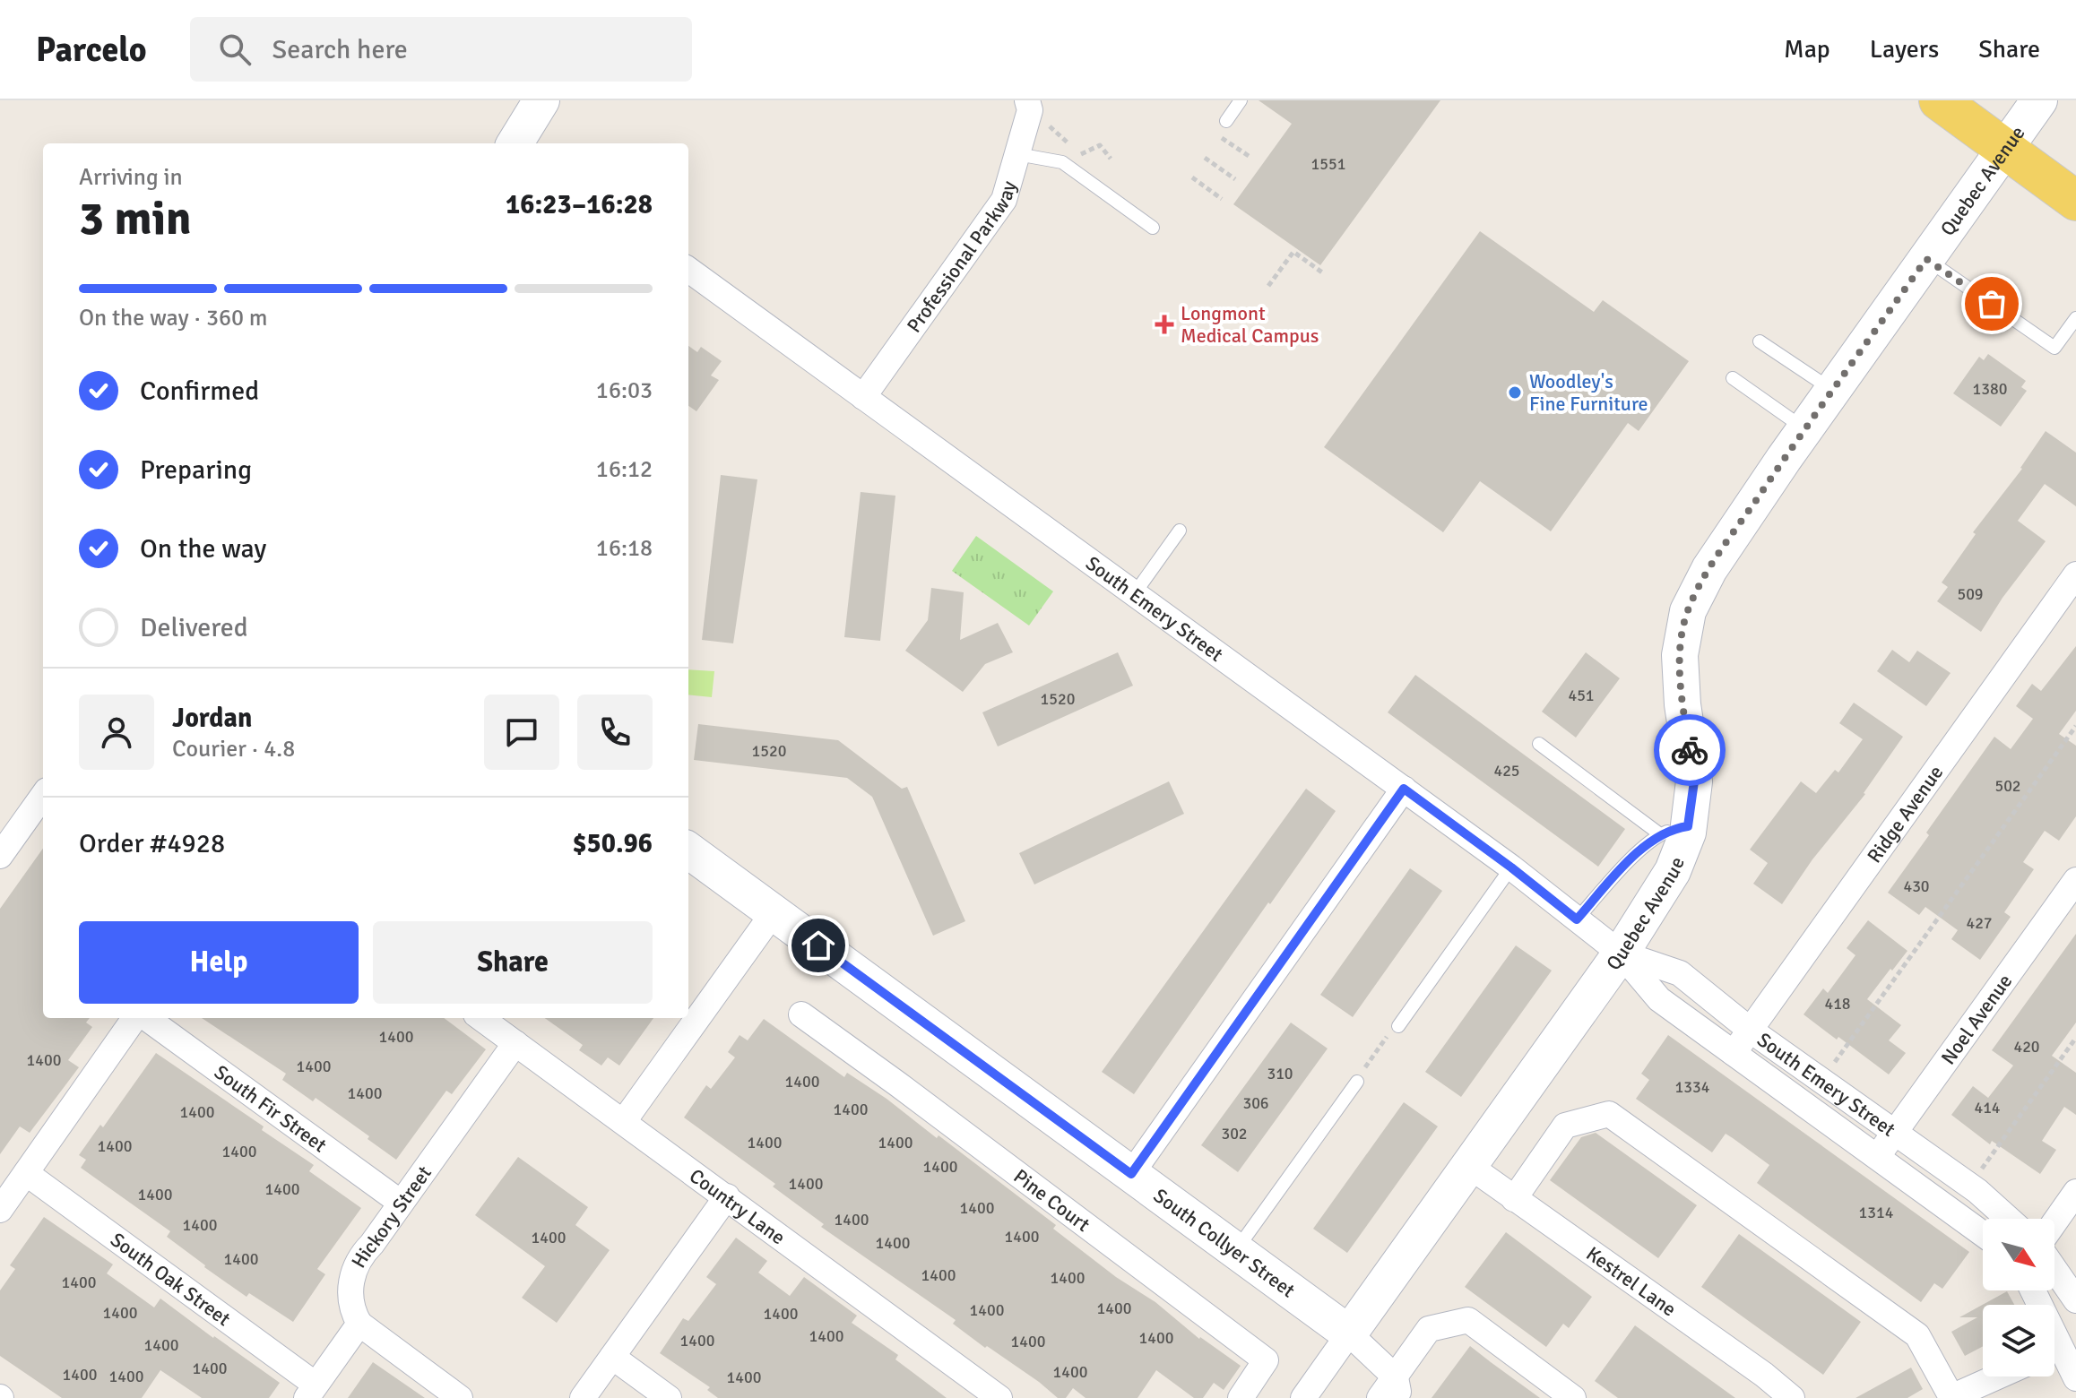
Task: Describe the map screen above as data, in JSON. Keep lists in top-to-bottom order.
{
  "streets": {
    "street": [
      "Quebec Avenue",
      "Professional Parkway",
      "South Emery Street",
      "Ridge Avenue",
      "Noel Avenue",
      "South Fir Street",
      "Pine Court",
      "Country Lane",
      "Hickory Street",
      "South Collyer Street",
      "South Oak Street",
      "Kestrel Lane"
    ]
  },
  "crossings": [
    ["Quebec Avenue", "South Emery Street"],
    ["Quebec Avenue", "South Collyer Street"],
    ["Quebec Avenue", "Kestrel Lane"],
    ["Professional Parkway", "South Emery Street"],
    ["South Emery Street", "Ridge Avenue"],
    ["South Emery Street", "Noel Avenue"],
    ["South Fir Street", "Hickory Street"],
    ["Country Lane", "Hickory Street"]
  ],
  "places": {
    "health": ["Longmont Medical Campus"],
    "other": ["Woodley's Fine Furniture"]
  },
  "house_numbers": [
    "1551",
    "1380",
    "509",
    "451",
    "1520",
    "1520",
    "425",
    "502",
    "430",
    "427",
    "418",
    "1400",
    "420",
    "1400",
    "1400",
    "310",
    "1400",
    "1334",
    "1400",
    "306",
    "414",
    "1400",
    "1400",
    "302",
    "1400",
    "1400",
    "1400",
    "1400",
    "1400",
    "1400",
    "1400",
    "1400",
    "1400",
    "1314",
    "1400",
    "1400",
    "1400",
    "1400",
    "1400",
    "1400",
    "1400",
    "1400",
    "1400",
    "1400",
    "1400",
    "1400",
    "1400",
    "1400",
    "1400",
    "1400",
    "1400",
    "1400",
    "1400",
    "1400",
    "1400",
    "1400",
    "1400"
  ],
  "north": "bottom right",
  "page": {
    "header": "Parcelo",
    "search": "Search here",
    "nav": ["Map", "Layers", "Share"],
    "heading": ["3 min", "Arriving in", "16:23–16:28"],
    "panel": [
      "Jordan",
      "Courier · 4.8",
      "Order #4928",
      "$50.96"
    ],
    "bar": "On the way · 360 m",
    "list": [
      ["Confirmed", "16:03"],
      ["Preparing", "16:12"],
      ["On the way", "16:18"],
      "Delivered"
    ],
    "buttons": ["Help", "Share"]
  }
}
